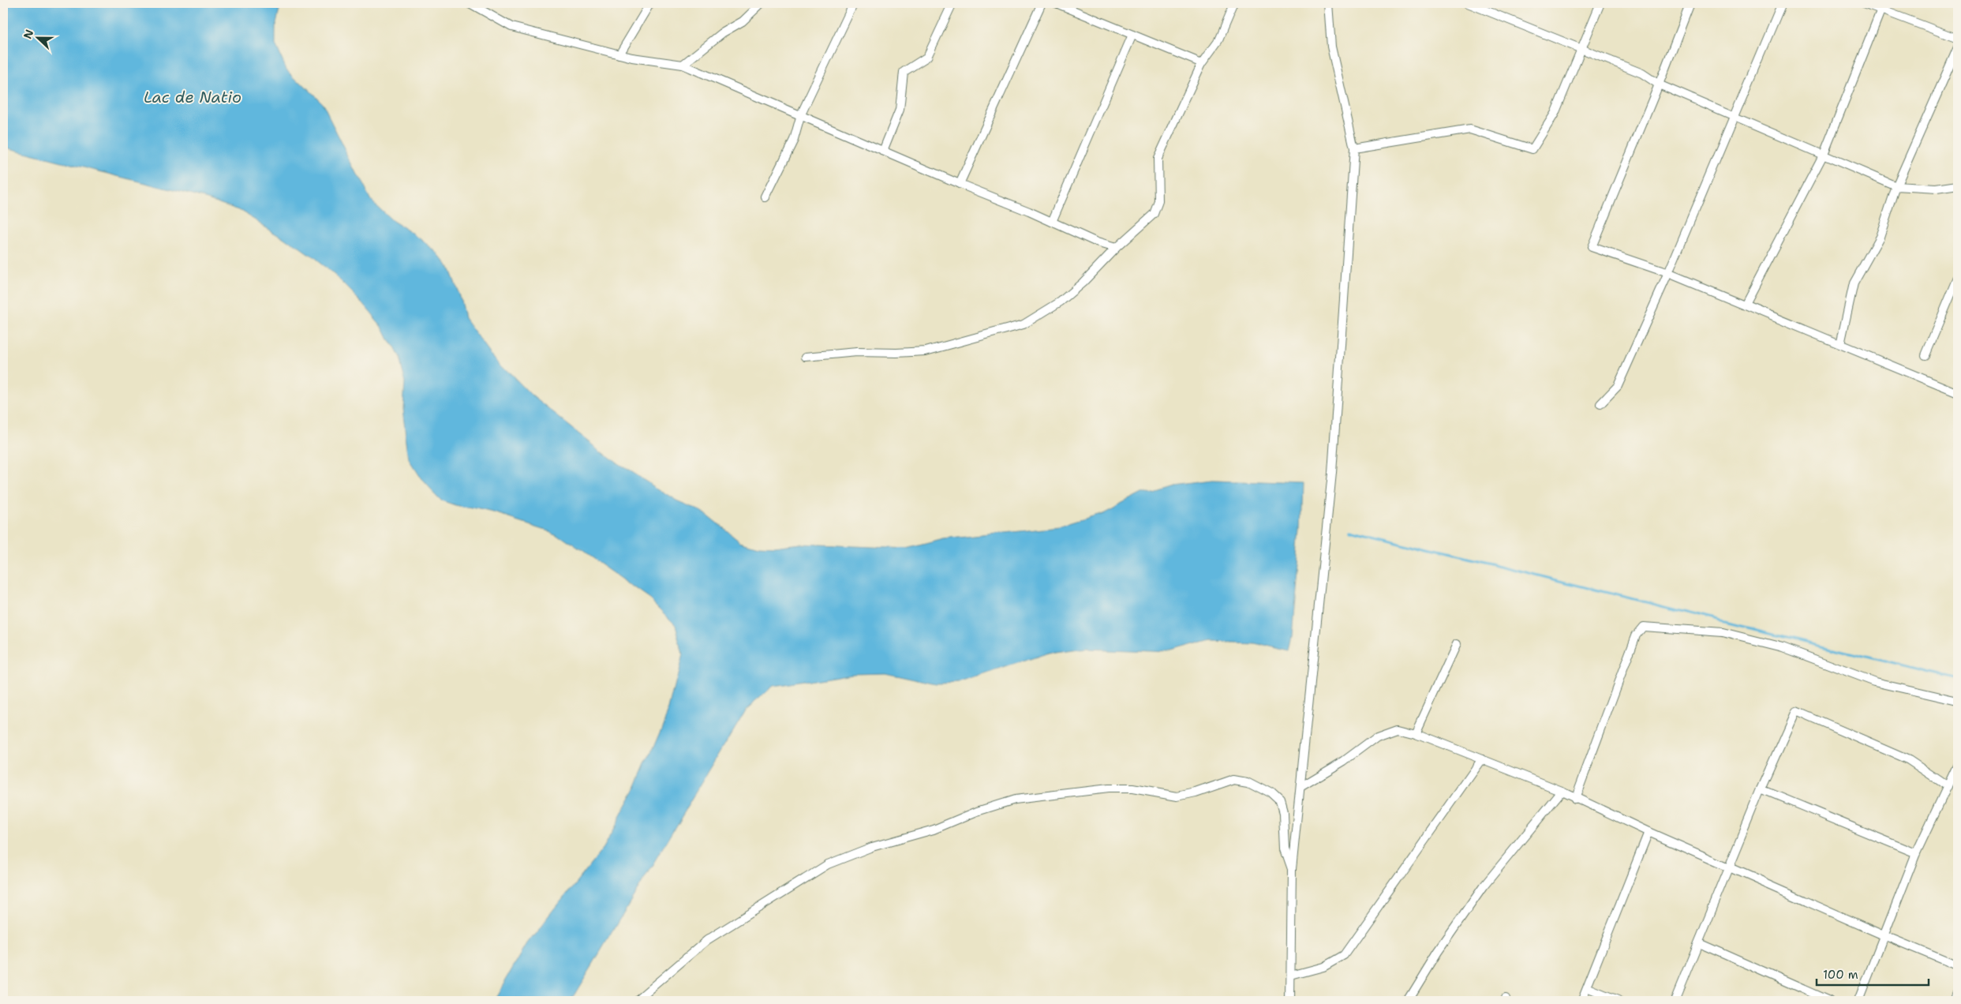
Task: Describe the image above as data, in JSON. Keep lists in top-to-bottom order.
{
  "water": ["Lac de Natio"],
  "scale_bar": "100 m",
  "north": "left"
}
